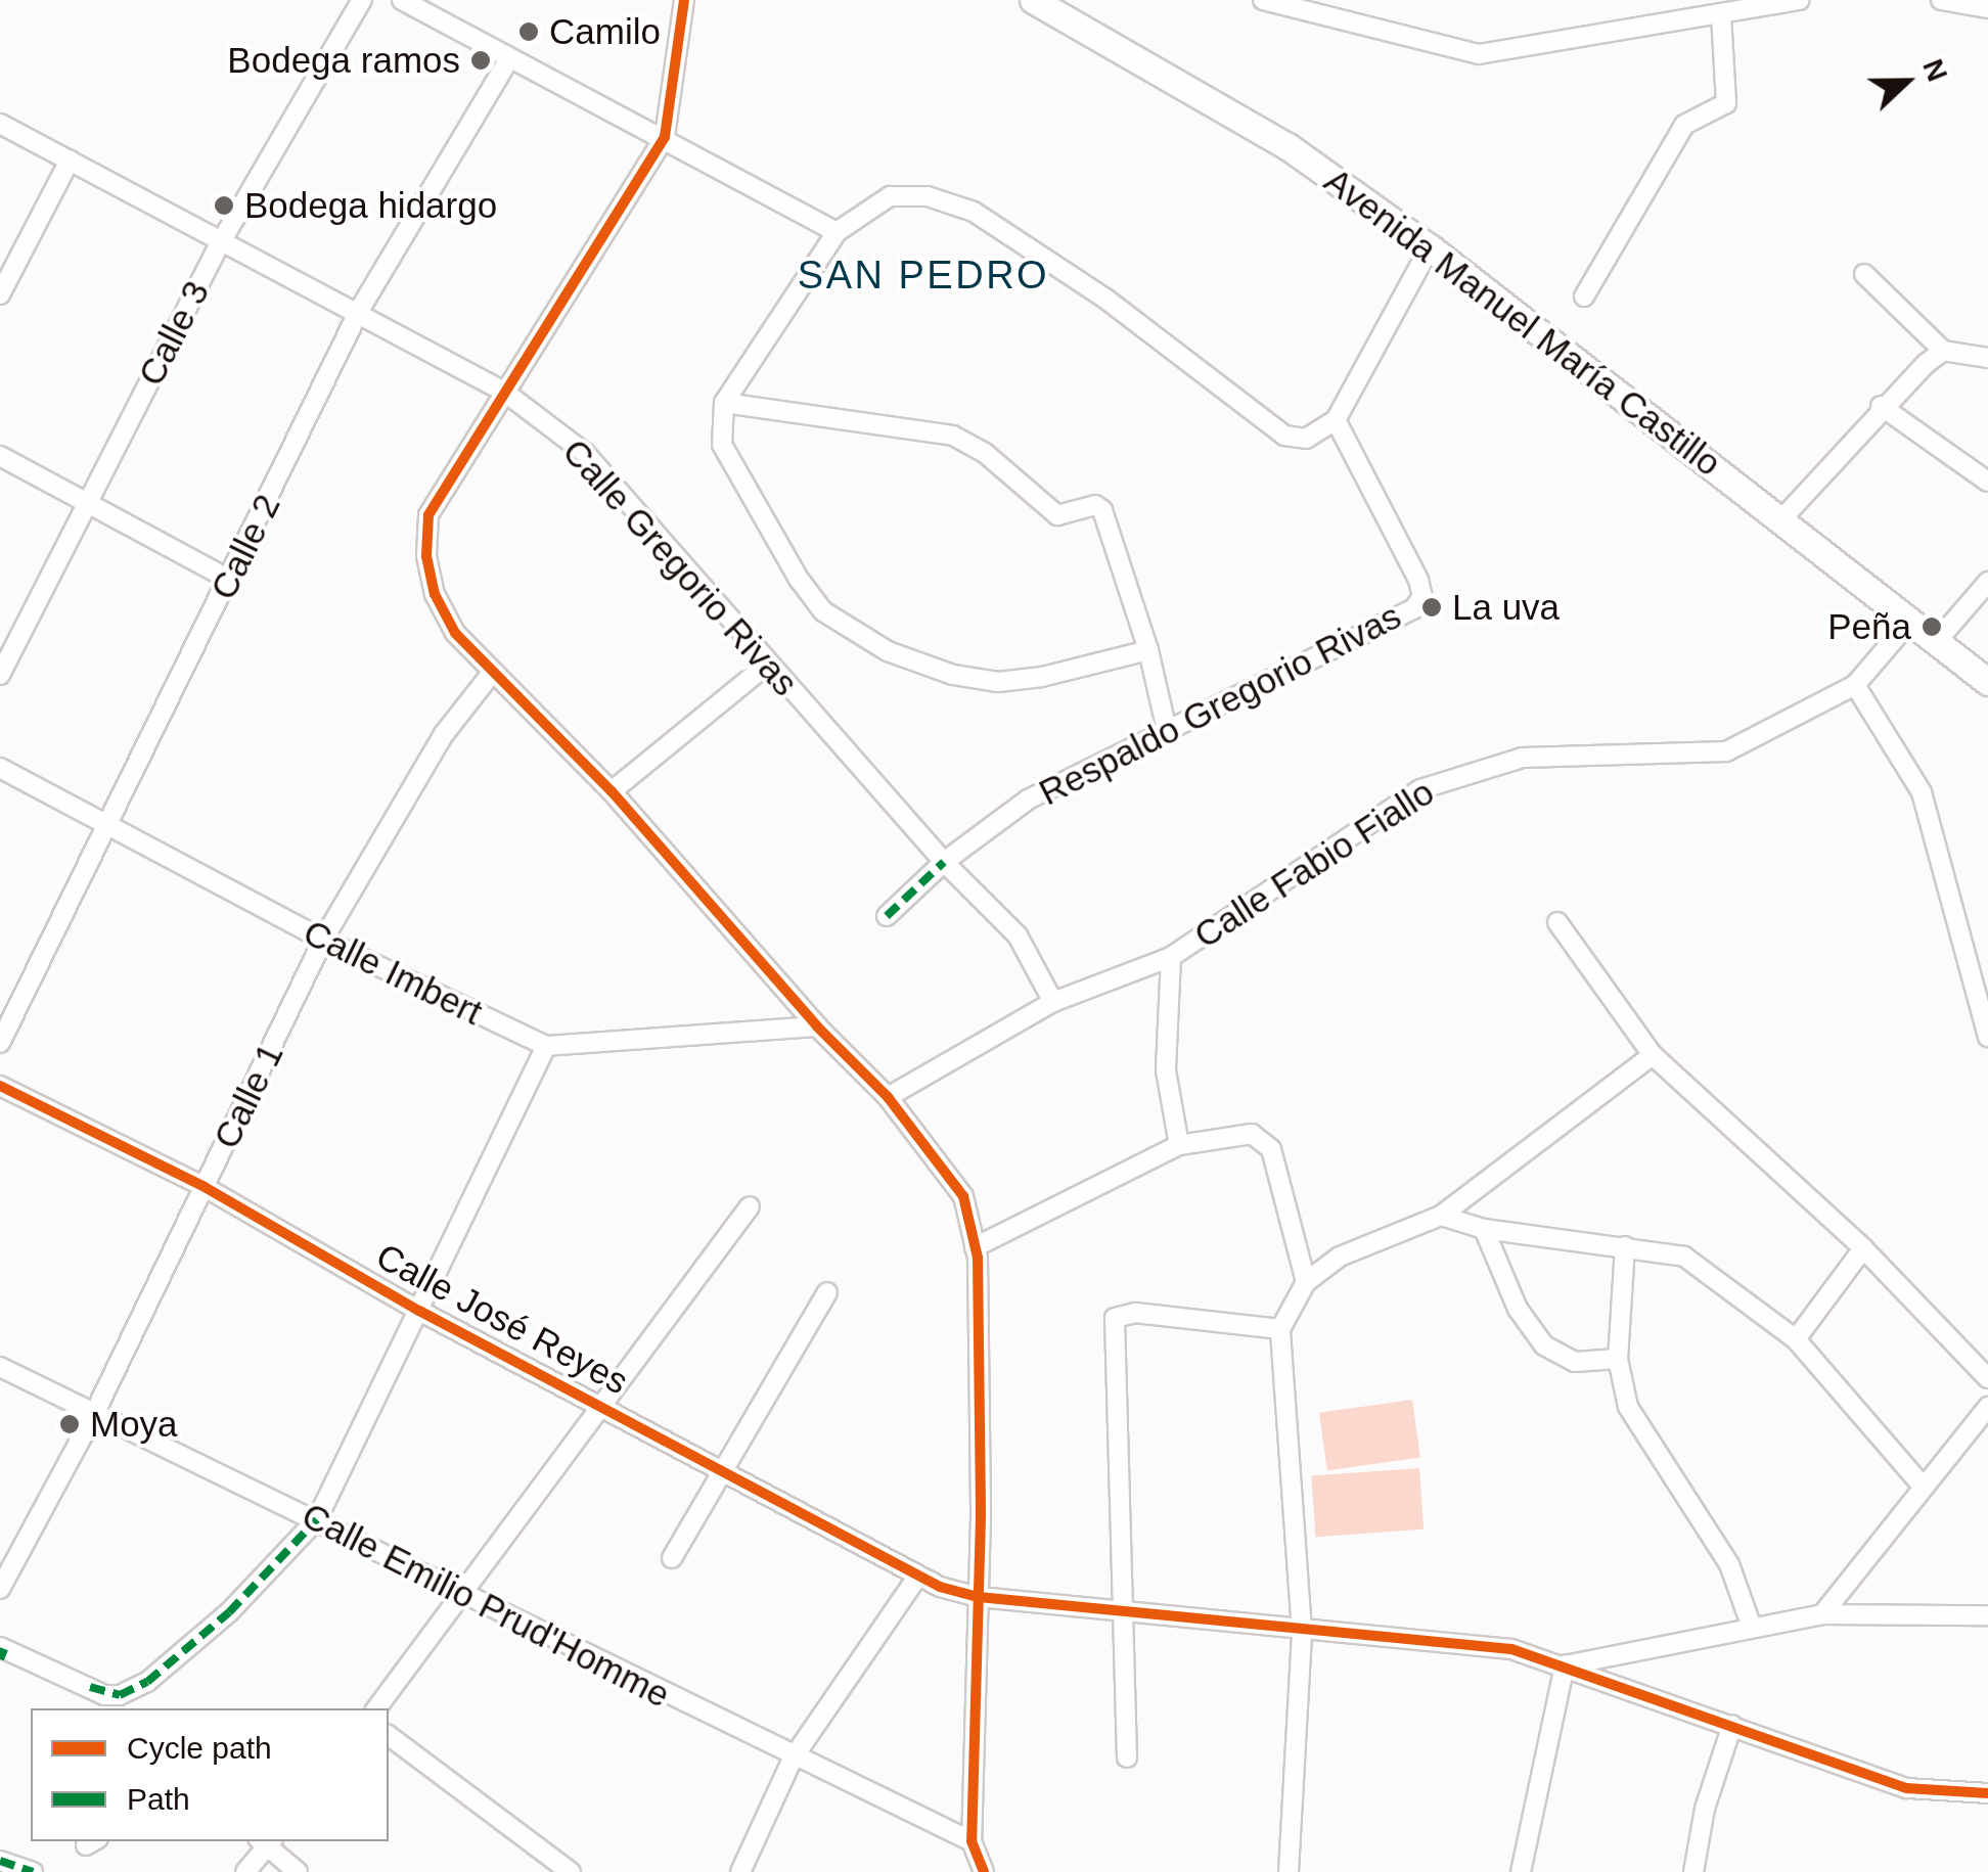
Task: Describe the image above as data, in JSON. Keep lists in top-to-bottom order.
{
  "streets": {
    "street": [
      "Avenida Manuel María Castillo",
      "Calle 3",
      "Calle 2",
      "Calle Gregorio Rivas",
      "Respaldo Gregorio Rivas",
      "Calle Fabio Fiallo",
      "Calle Imbert",
      "Calle 1",
      "Calle José Reyes",
      "Calle Emilio Prud'Homme"
    ]
  },
  "crossings": [
    ["Avenida Manuel María Castillo", "Calle Fabio Fiallo"],
    ["Calle 3", "Calle Gregorio Rivas"],
    ["Calle 2", "Calle Gregorio Rivas"],
    ["Calle 2", "Calle Imbert"],
    ["Calle Gregorio Rivas", "Respaldo Gregorio Rivas"],
    ["Calle Gregorio Rivas", "Calle Fabio Fiallo"],
    ["Calle Imbert", "Calle 1"],
    ["Calle 1", "Calle José Reyes"],
    ["Calle 1", "Calle Emilio Prud'Homme"]
  ],
  "districts": ["SAN PEDRO"],
  "places": [
    "Camilo",
    "Bodega ramos",
    "Bodega hidargo",
    "La uva",
    "Peña",
    "Moya"
  ],
  "legend": ["Cycle path", "Path"],
  "north": "right"
}
